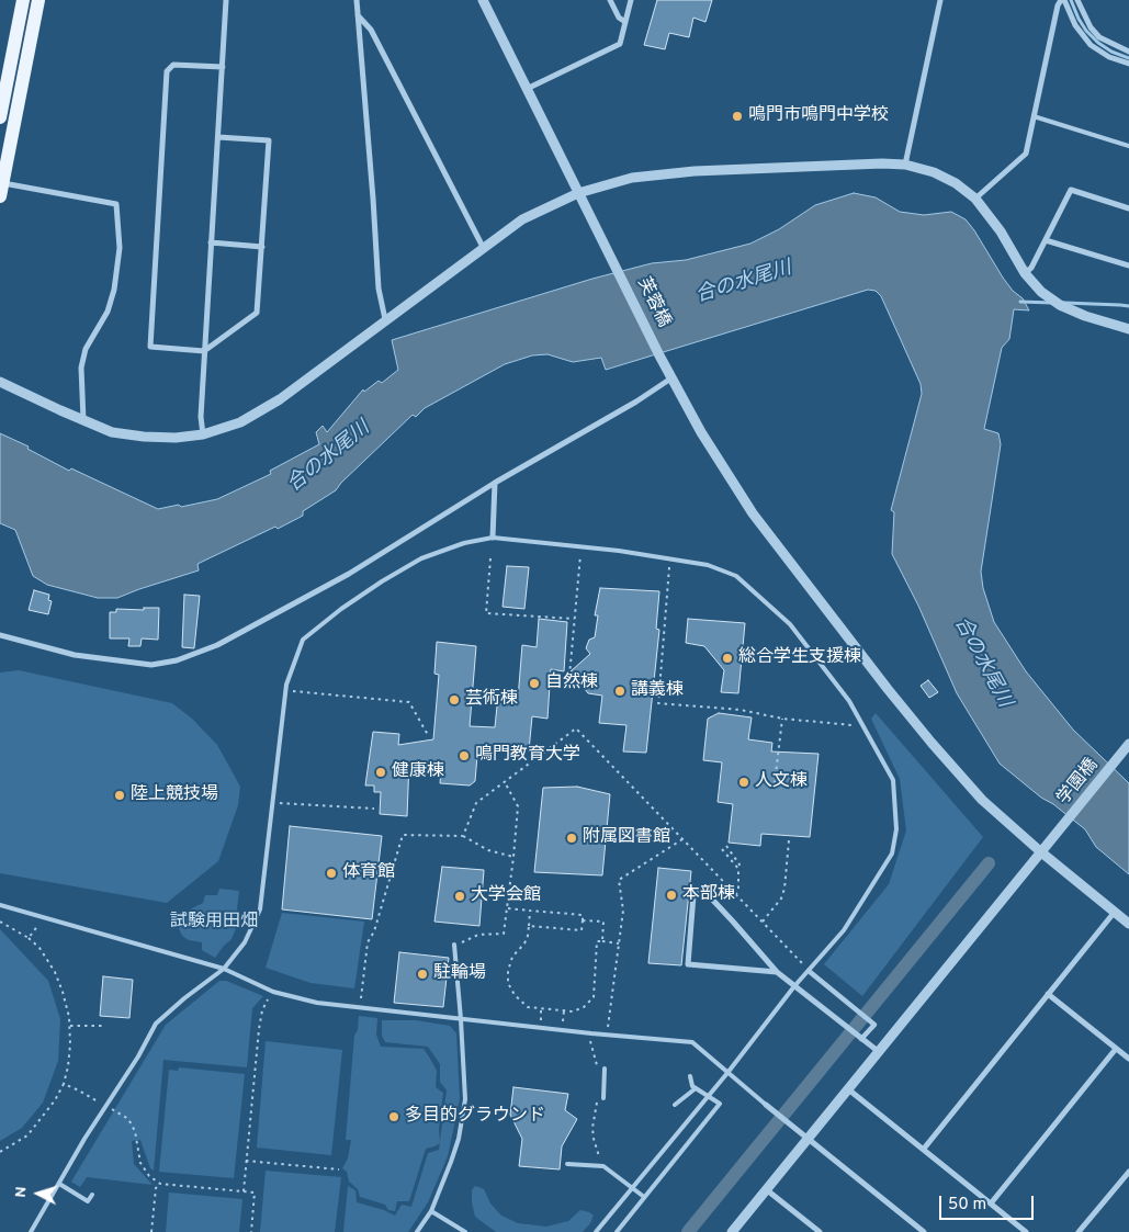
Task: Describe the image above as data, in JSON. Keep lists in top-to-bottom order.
{
  "streets": {
    "street": ["芙蓉橋", "学園橋"]
  },
  "crossings": [
    ["芙蓉橋", "学園橋"]
  ],
  "water": ["合の水尾川"],
  "parks": ["試験用田畑"],
  "places": [
    "鳴門市鳴門中学校",
    "総合学生支援棟",
    "自然棟",
    "講義棟",
    "芸術棟",
    "鳴門教育大学",
    "健康棟",
    "人文棟",
    "陸上競技場",
    "附属図書館",
    "体育館",
    "本部棟",
    "大学会館",
    "駐輪場",
    "多目的グラウンド"
  ],
  "scale_bar": "50 m",
  "north": "left"
}
